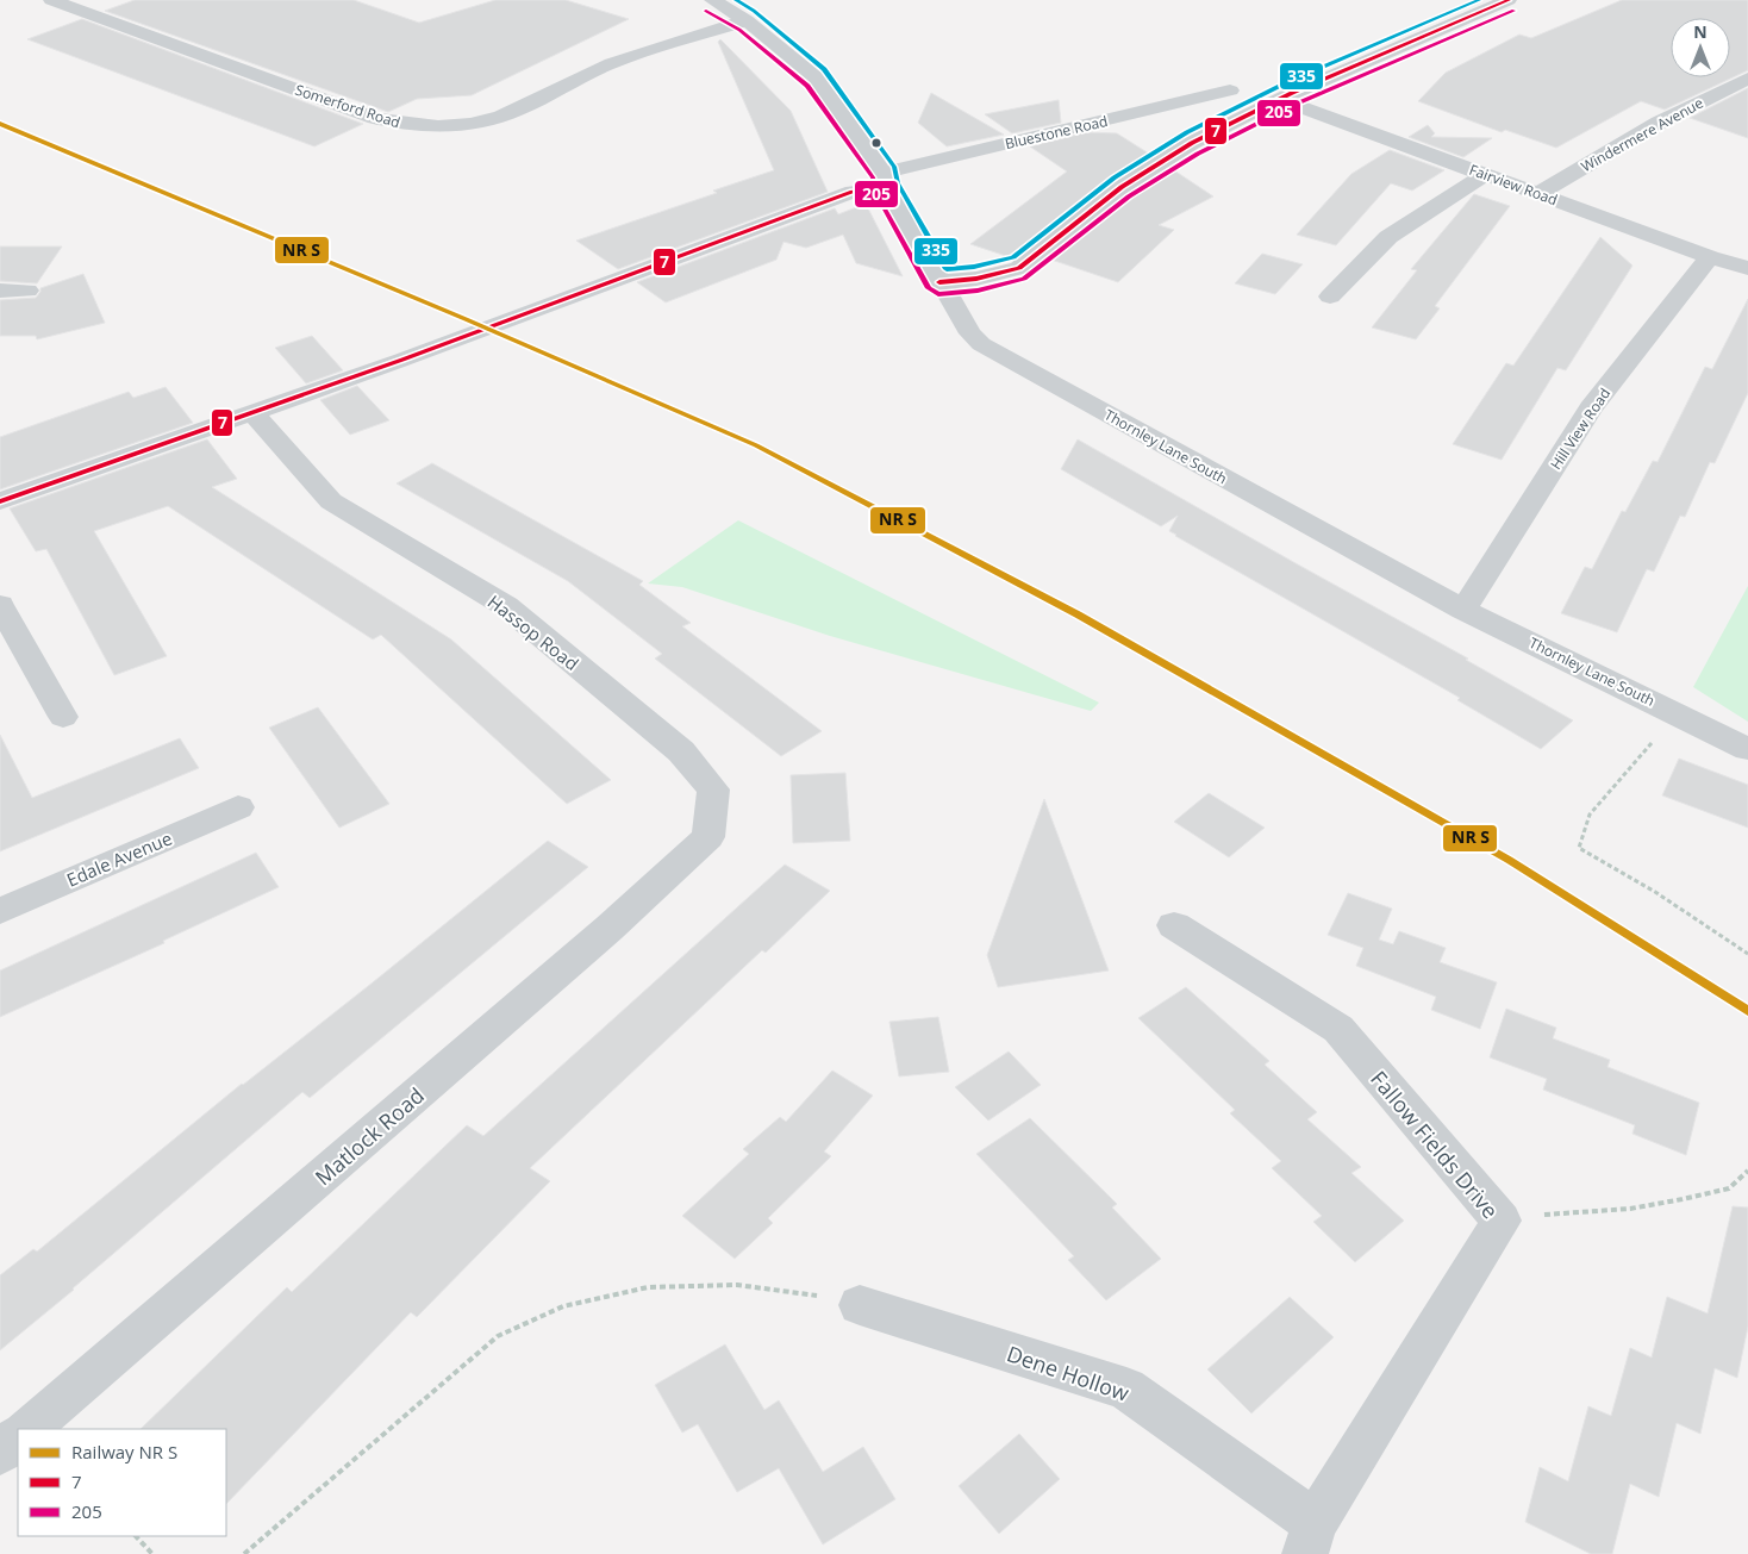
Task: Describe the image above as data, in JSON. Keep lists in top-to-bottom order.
{
  "streets": {
    "street": [
      "Somerford Road",
      "Bluestone Road",
      "Windermere Avenue",
      "Fairview Road",
      "Hill View Road",
      "Thornley Lane South",
      "Hassop Road",
      "Edale Avenue",
      "Matlock Road",
      "Fallow Fields Drive",
      "Dene Hollow"
    ]
  },
  "crossings": [
    ["Somerford Road", "Thornley Lane South"],
    ["Bluestone Road", "Thornley Lane South"],
    ["Bluestone Road", "Hassop Road"],
    ["Windermere Avenue", "Fairview Road"],
    ["Fairview Road", "Hill View Road"],
    ["Hill View Road", "Thornley Lane South"],
    ["Hassop Road", "Matlock Road"],
    ["Fallow Fields Drive", "Dene Hollow"]
  ],
  "lines": ["transit line 7", "transit line 335", "transit line 205"],
  "legend": ["Railway NR S", "7", "205"],
  "north": "top"
}
